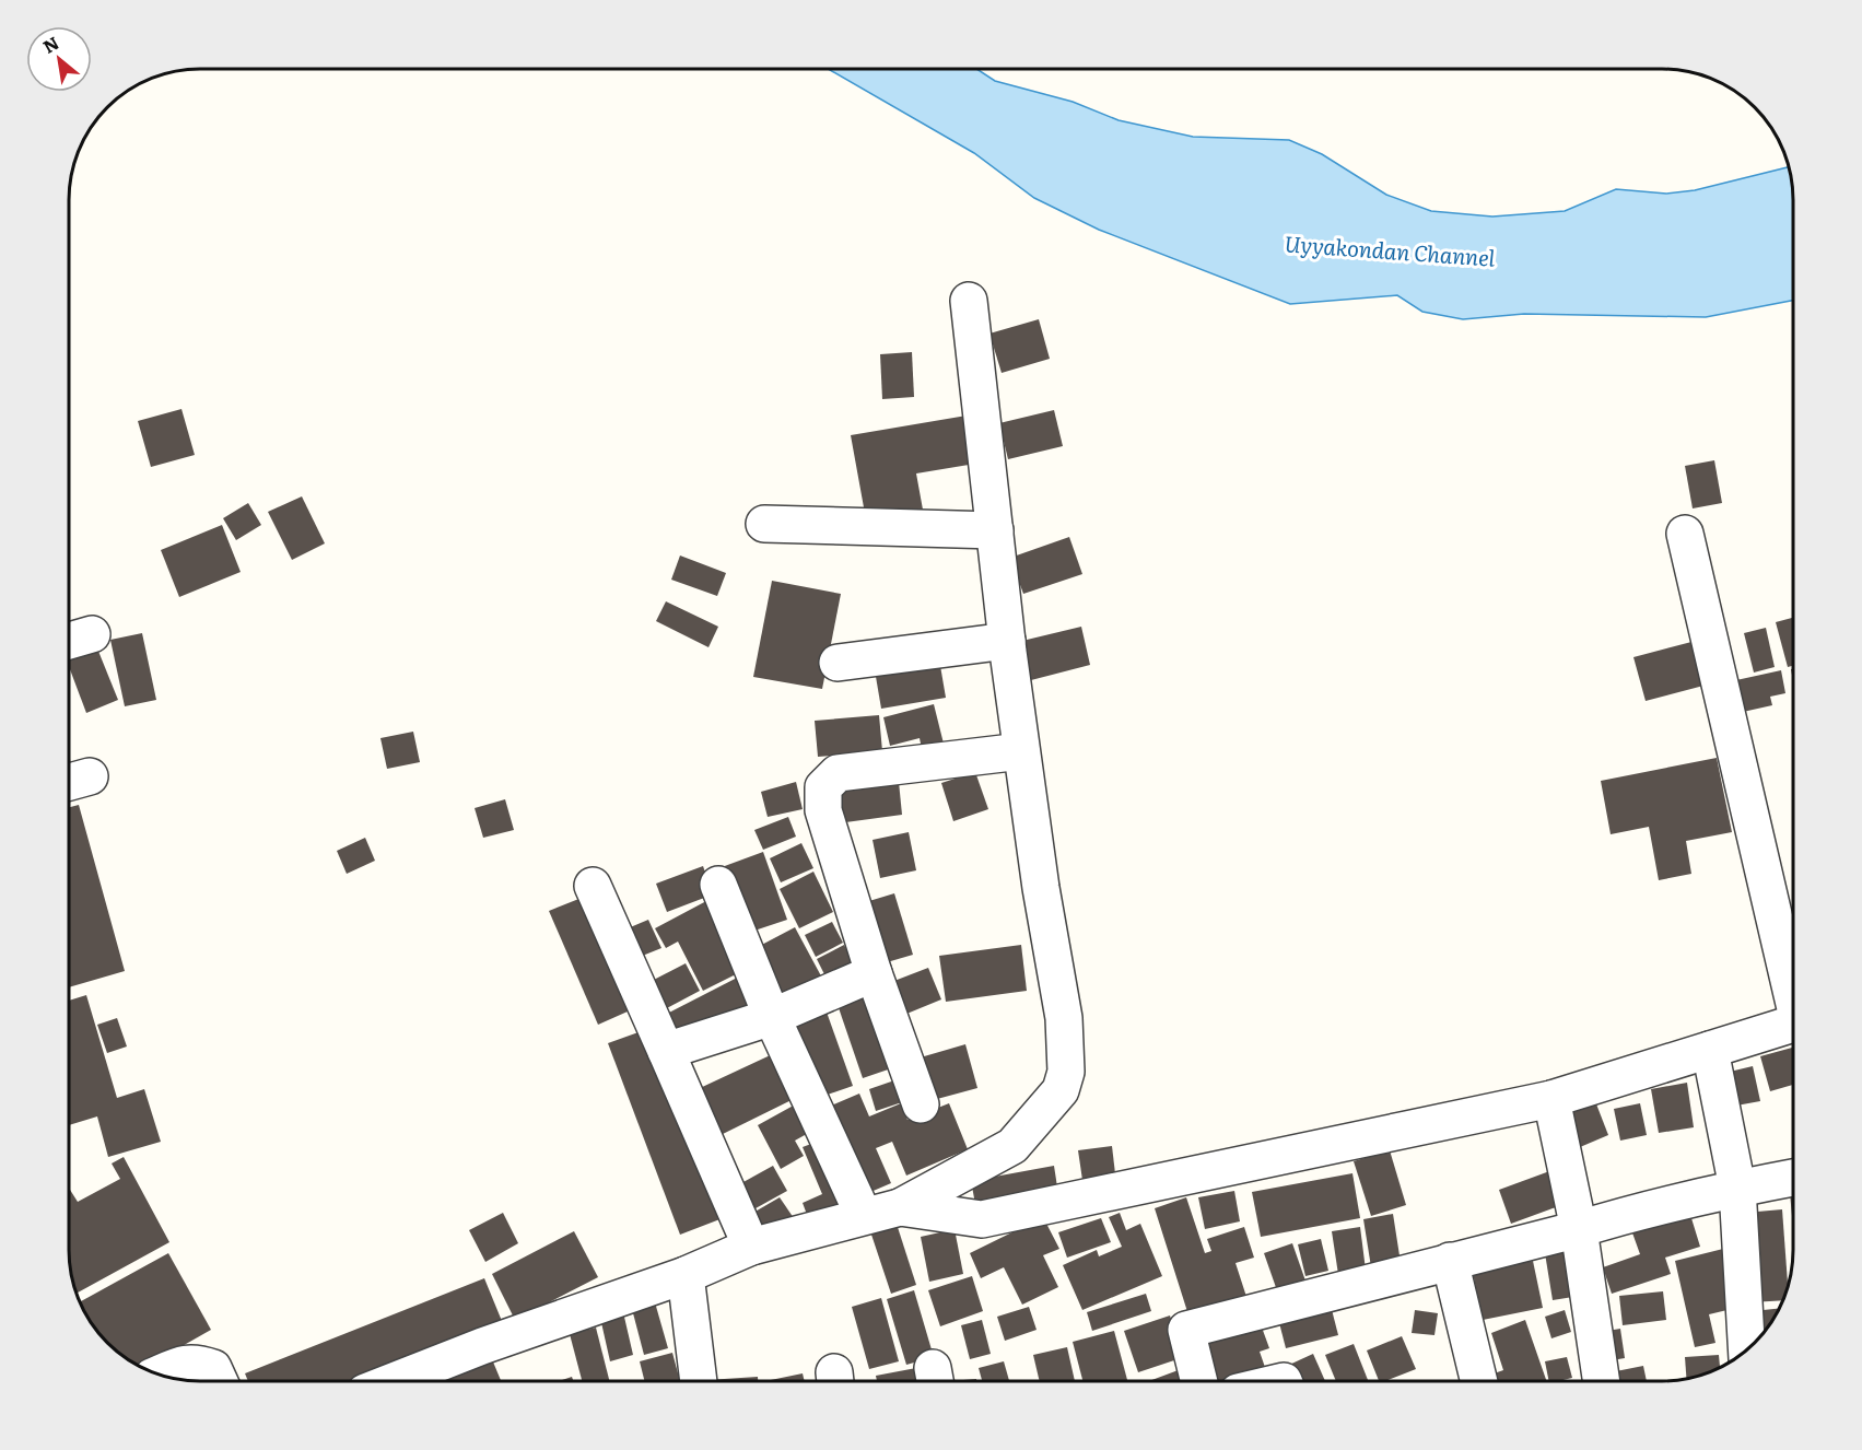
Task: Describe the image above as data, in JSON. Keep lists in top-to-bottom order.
{
  "water": ["Uyyakondan Channel"],
  "north": "top left"
}
